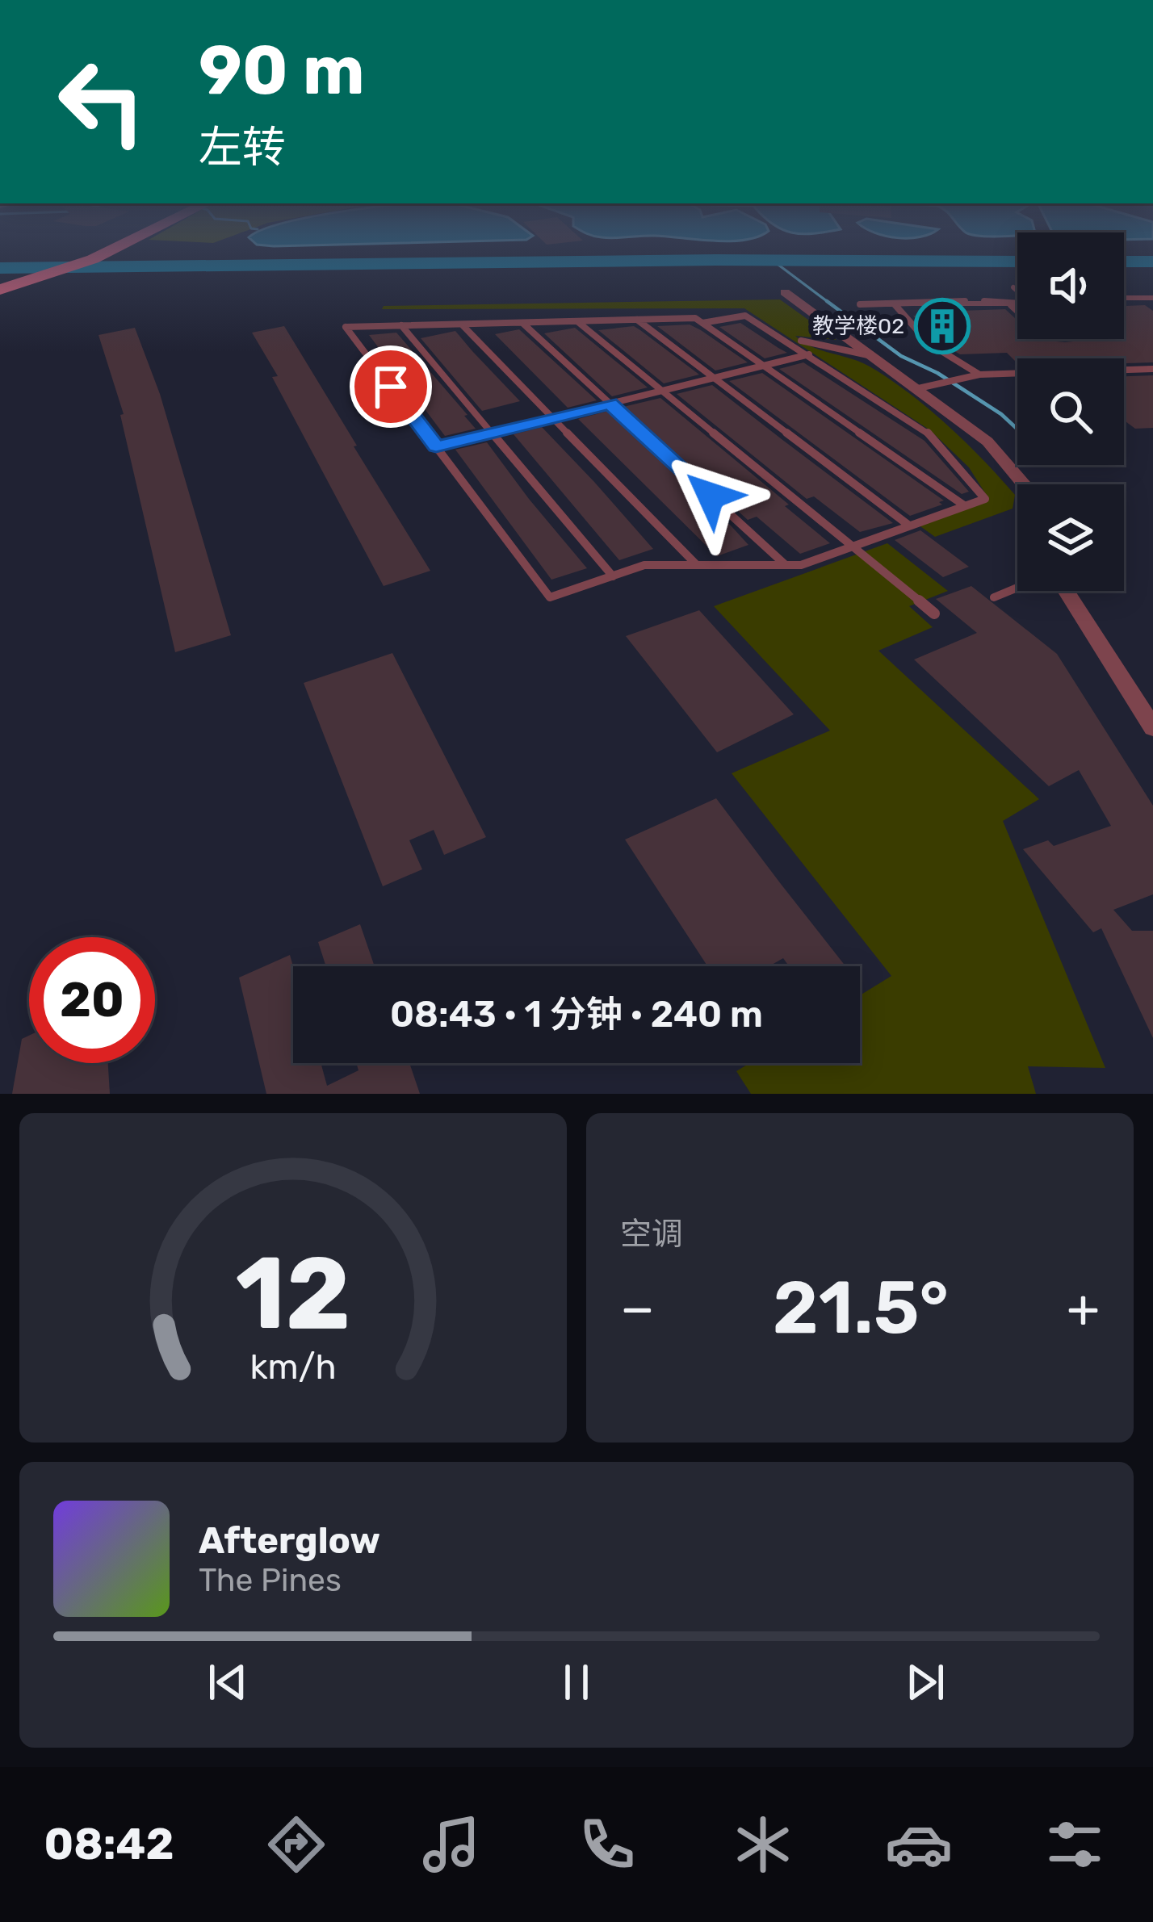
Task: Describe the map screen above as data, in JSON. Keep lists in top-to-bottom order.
{
  "places": {
    "building": ["教学楼02"]
  },
  "page": {
    "turn": ["90 m", "左转"],
    "limit": "20",
    "trip": "08:43 · 1 分钟 · 240 m",
    "tile": "空调",
    "heat": ["−", "21.5°", "+"],
    "song": ["Afterglow", "The Pines"],
    "tabs": "08:42",
    "gauge": ["12", "km/h"]
  }
}
